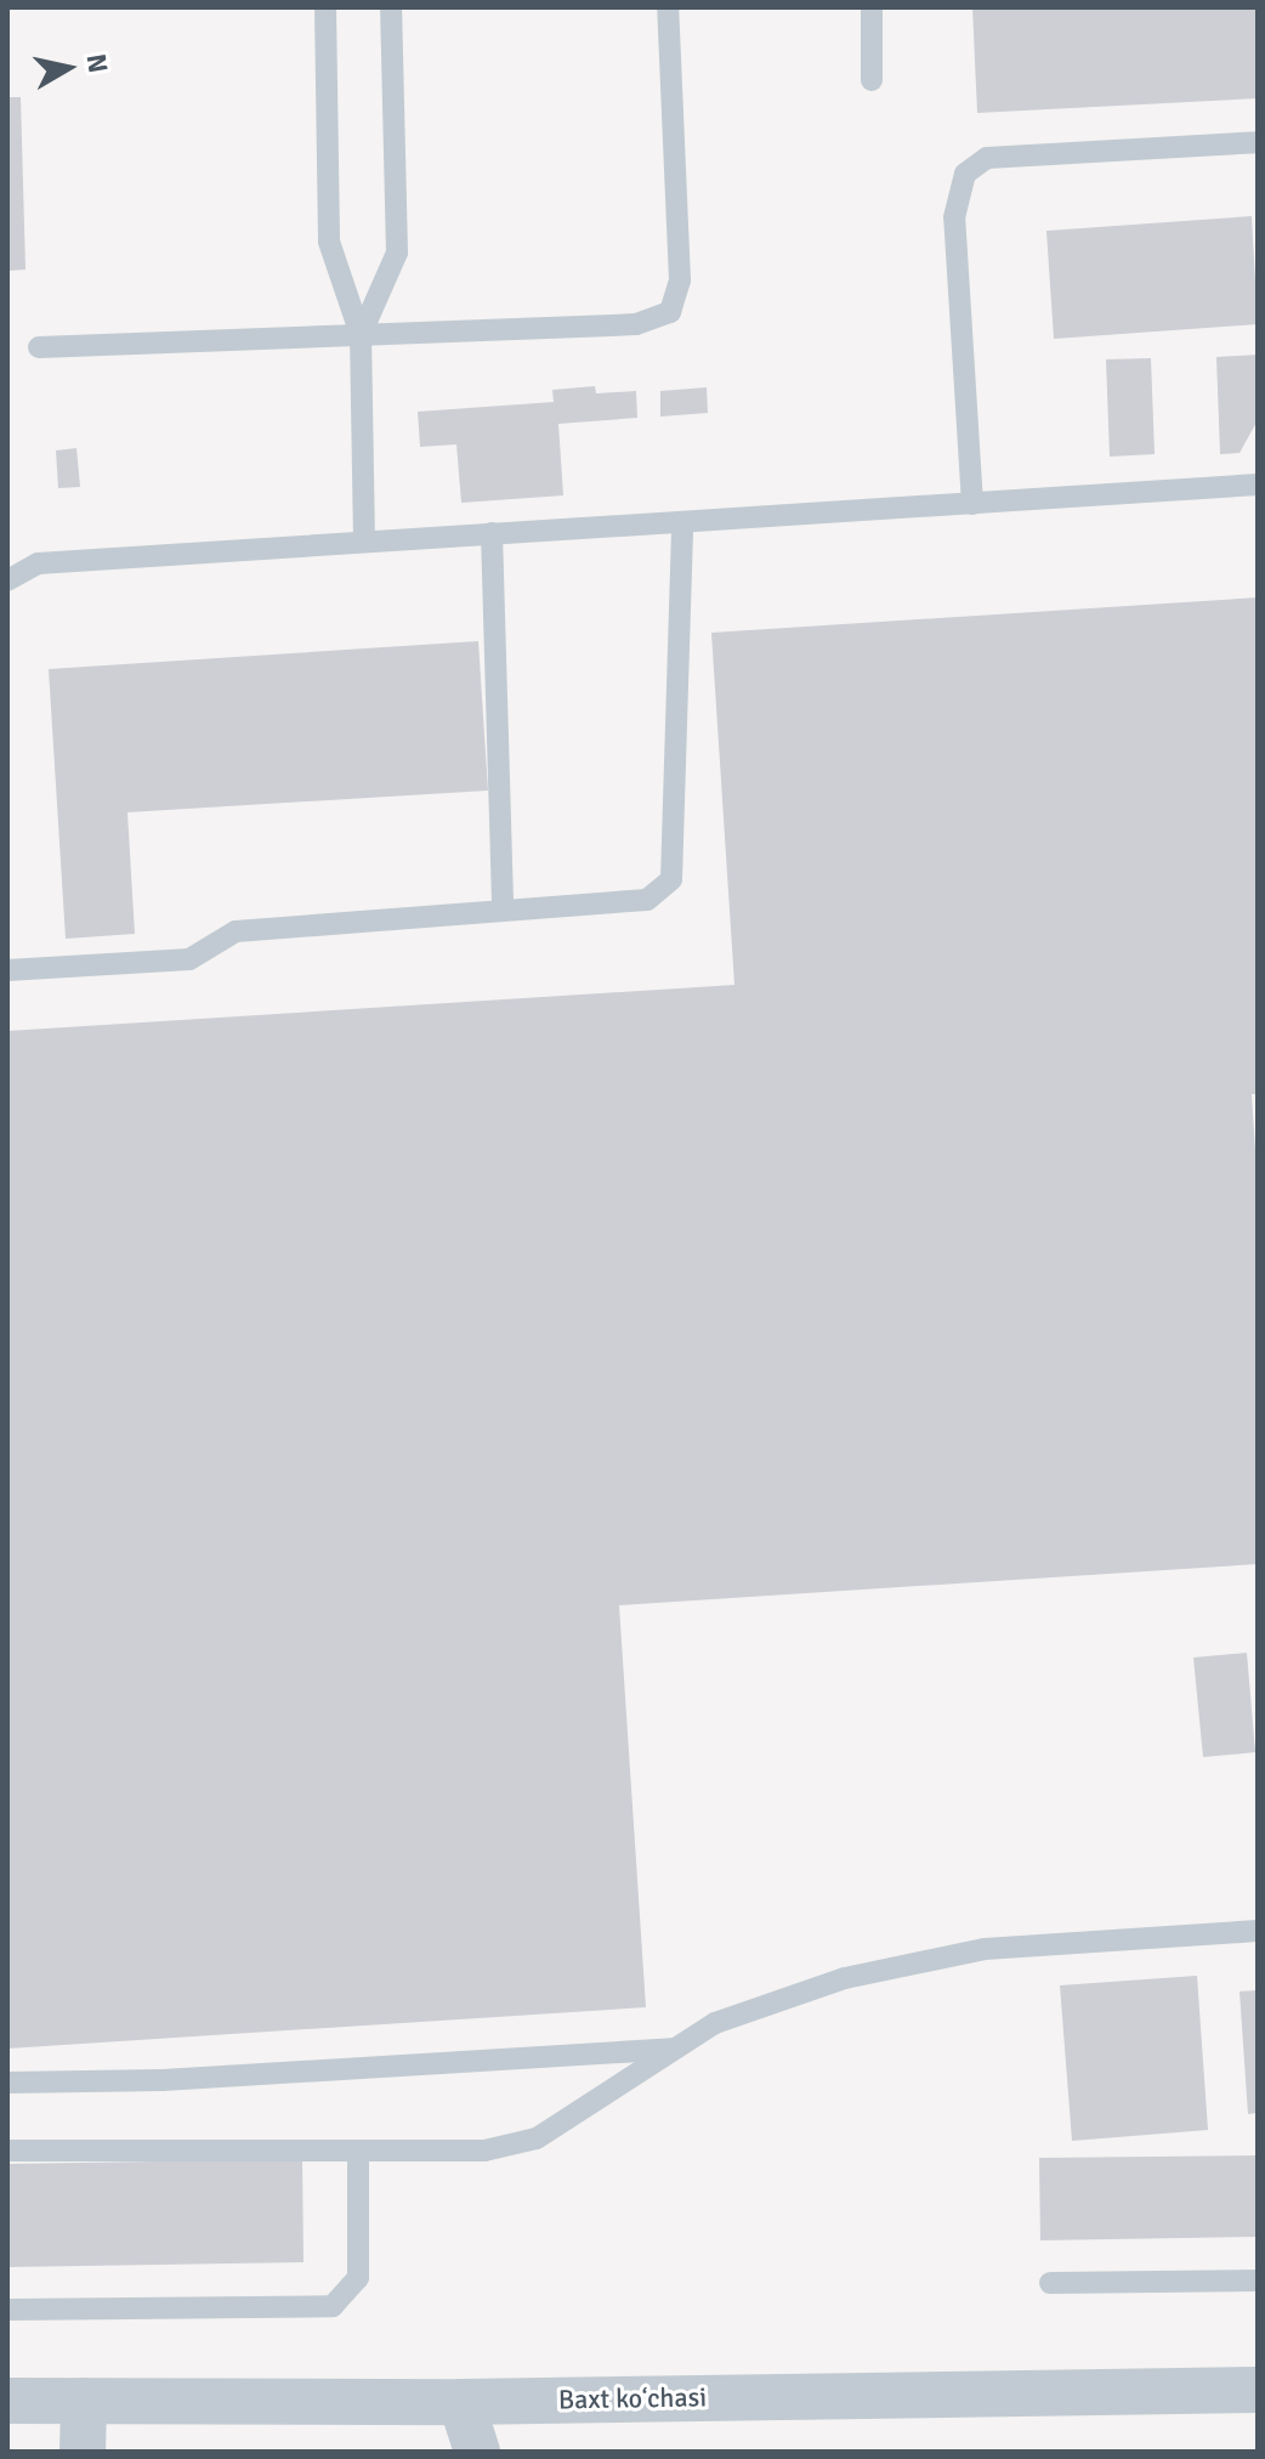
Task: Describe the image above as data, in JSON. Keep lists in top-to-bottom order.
{
  "streets": {
    "street": ["Baxt koʻchasi"]
  },
  "north": "right"
}
